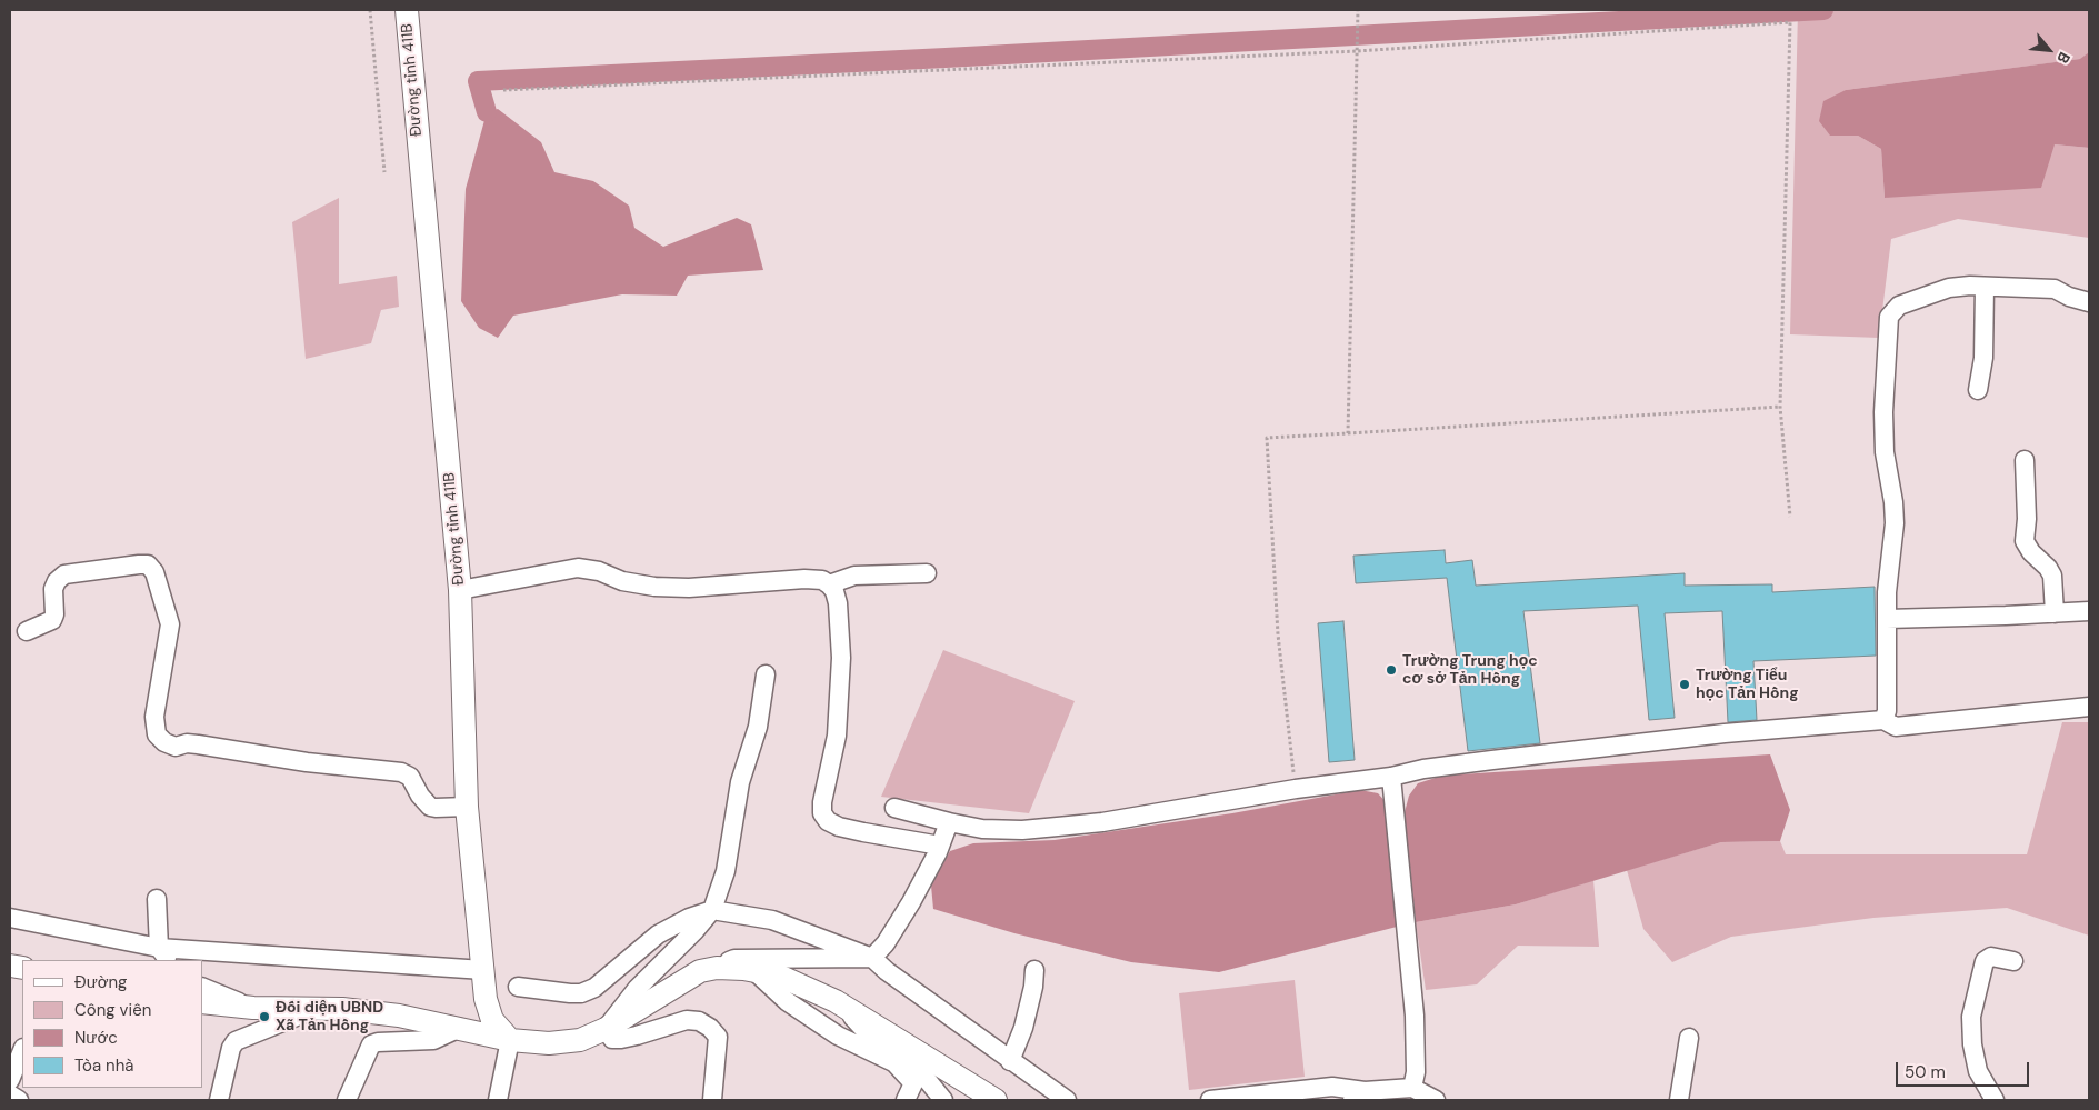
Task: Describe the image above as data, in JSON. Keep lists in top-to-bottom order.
{
  "streets": {
    "main road": ["Đường tỉnh 411B"]
  },
  "places": ["Trường Trung học cơ sở Tản Hồng", "Trường Tiểu học Tản Hồng", "Đối diện UBND Xã Tản Hồng"],
  "legend": [
    "Đường",
    "Công viên",
    "Nước",
    "Tòa nhà"
  ],
  "scale_bar": "50 m",
  "north": "bottom right"
}
